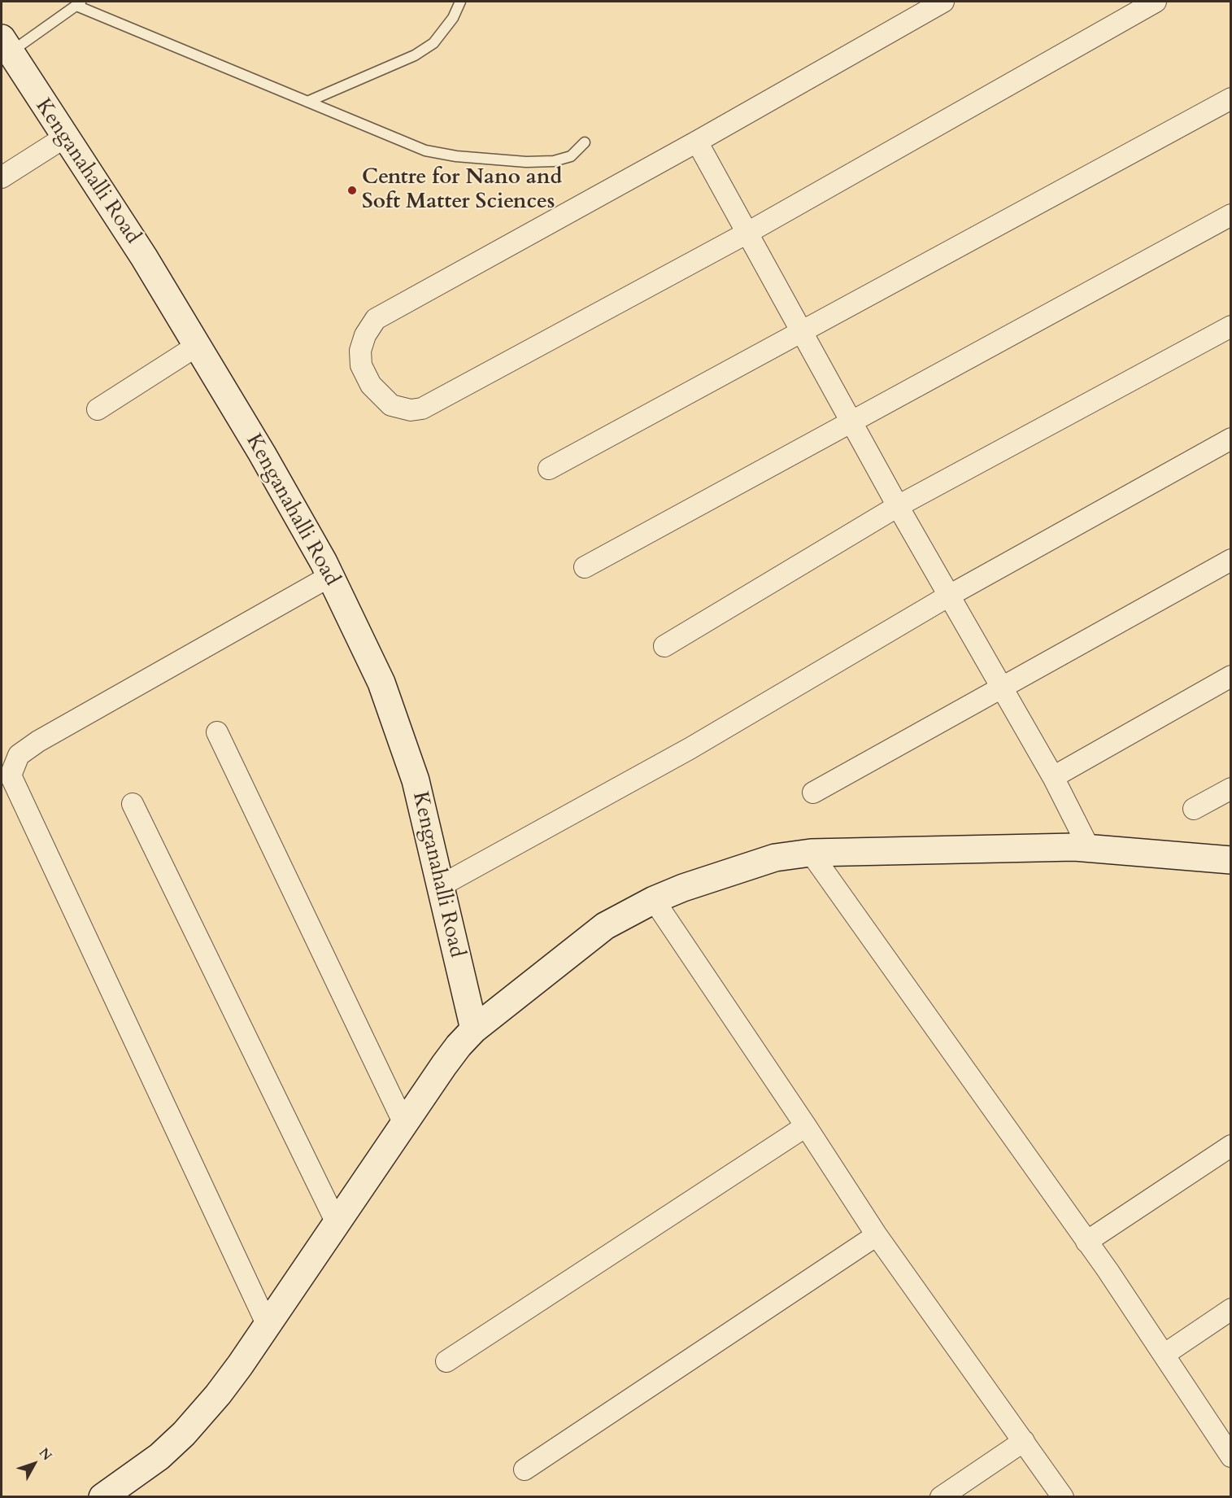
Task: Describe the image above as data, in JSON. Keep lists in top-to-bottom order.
{
  "streets": {
    "street": ["Kenganahalli Road"]
  },
  "places": ["Centre for Nano and Soft Matter Sciences"],
  "north": "top right"
}
